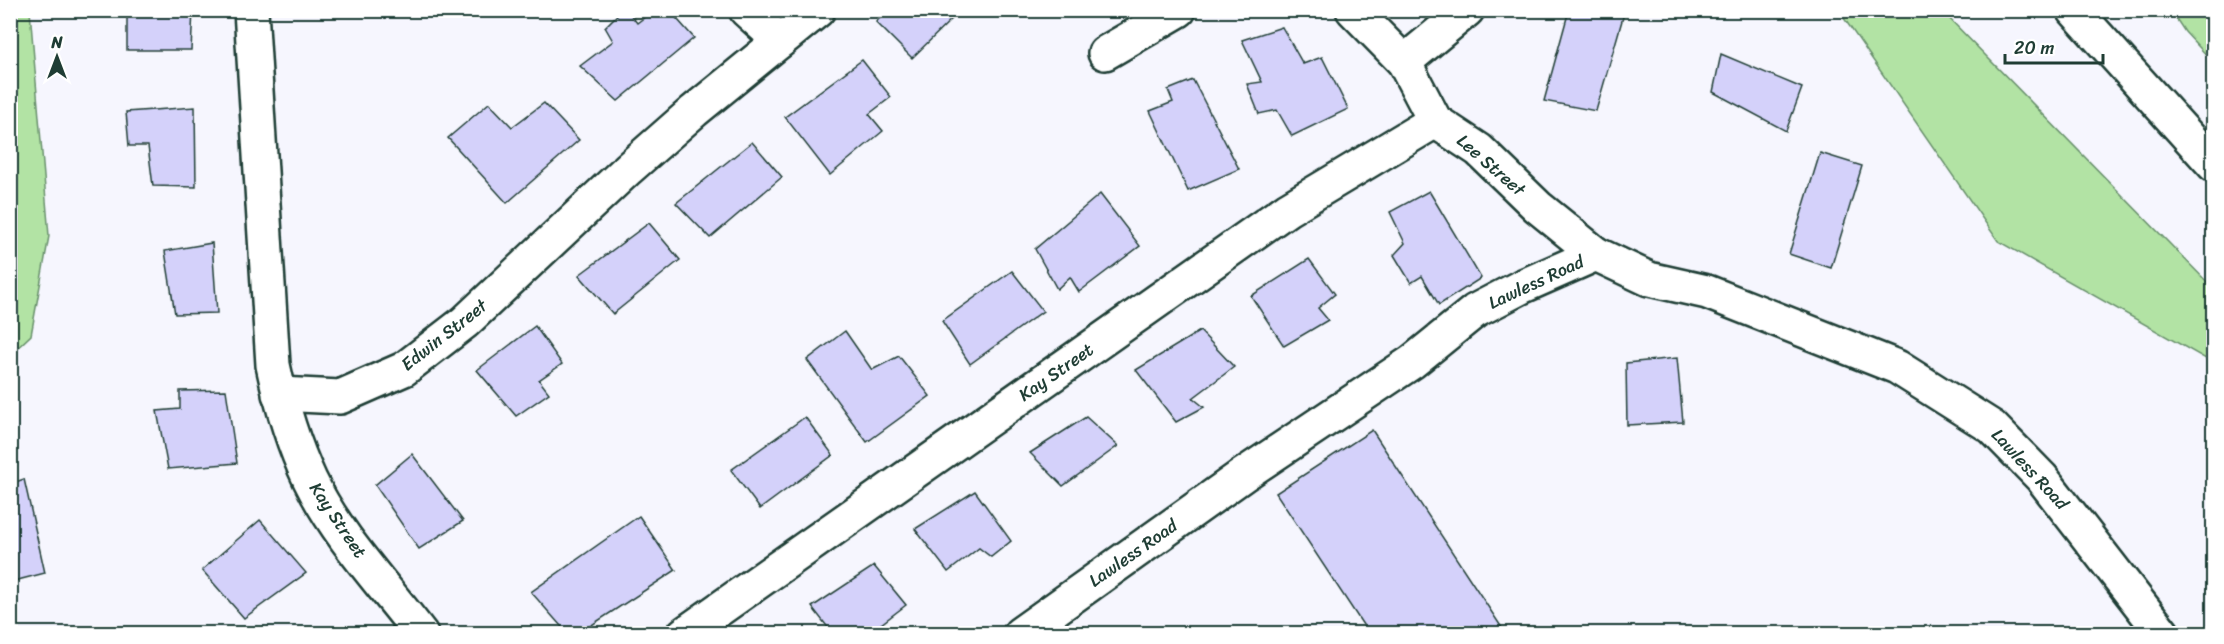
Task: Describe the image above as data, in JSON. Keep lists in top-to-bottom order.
{
  "streets": {
    "street": [
      "Lee Street",
      "Lawless Road",
      "Edwin Street",
      "Kay Street"
    ]
  },
  "crossings": [
    ["Lee Street", "Lawless Road"],
    ["Lee Street", "Kay Street"],
    ["Edwin Street", "Kay Street"]
  ],
  "scale_bar": "20 m",
  "north": "top"
}
